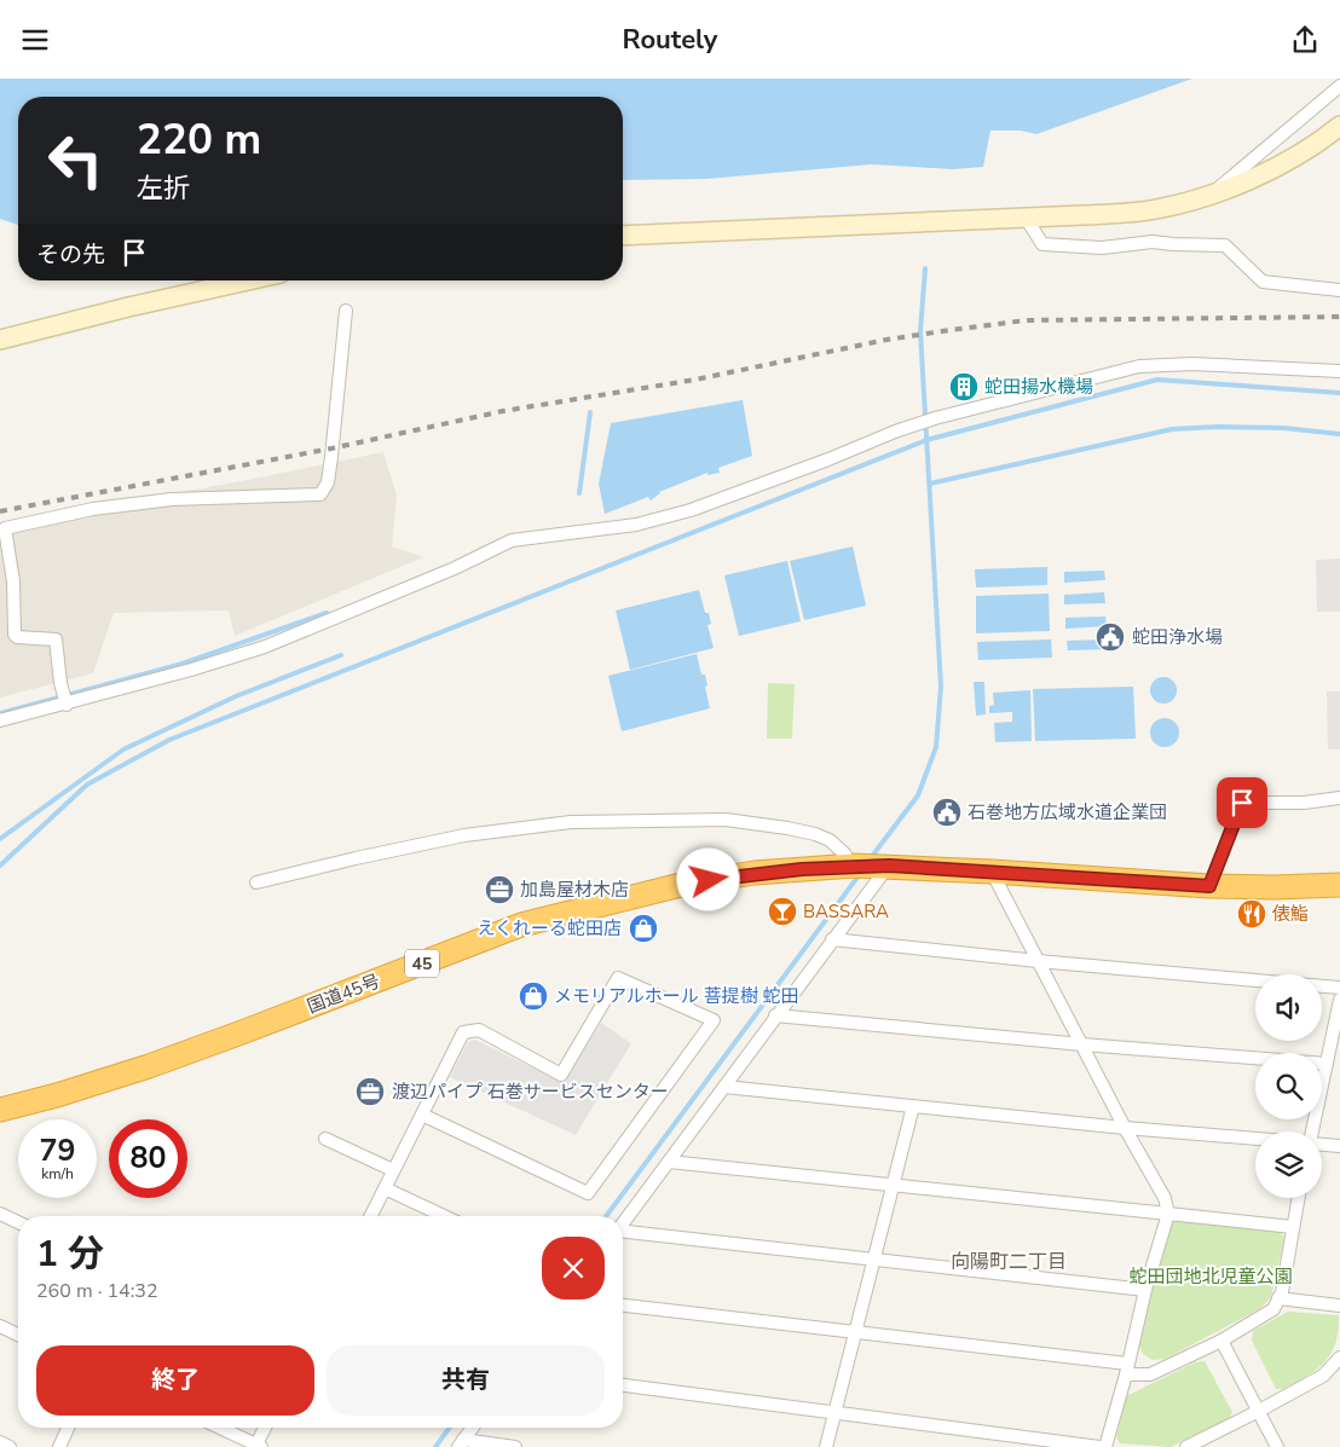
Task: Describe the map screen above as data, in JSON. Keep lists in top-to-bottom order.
{
  "streets": {
    "highway": ["45", "国道45号"]
  },
  "districts": ["向陽町二丁目"],
  "parks": ["蛇田団地北児童公園"],
  "places": {
    "building": ["蛇田揚水機場"],
    "public building": ["蛇田浄水場", "石巻地方広域水道企業団"],
    "office": ["加島屋材木店", "渡辺パイプ 石巻サービスセンター"],
    "bar": ["BASSARA"],
    "restaurant": ["俵鮨"],
    "shop": ["えくれーる蛇田店", "メモリアルホール 菩提樹 蛇田"]
  },
  "page": {
    "header": "Routely",
    "turn": ["220 m", "左折"],
    "then": "その先",
    "speed": "79 km/h",
    "limit": "80",
    "heading": ["1 分", "260 m · 14:32"],
    "buttons": ["終了", "共有"]
  }
}
